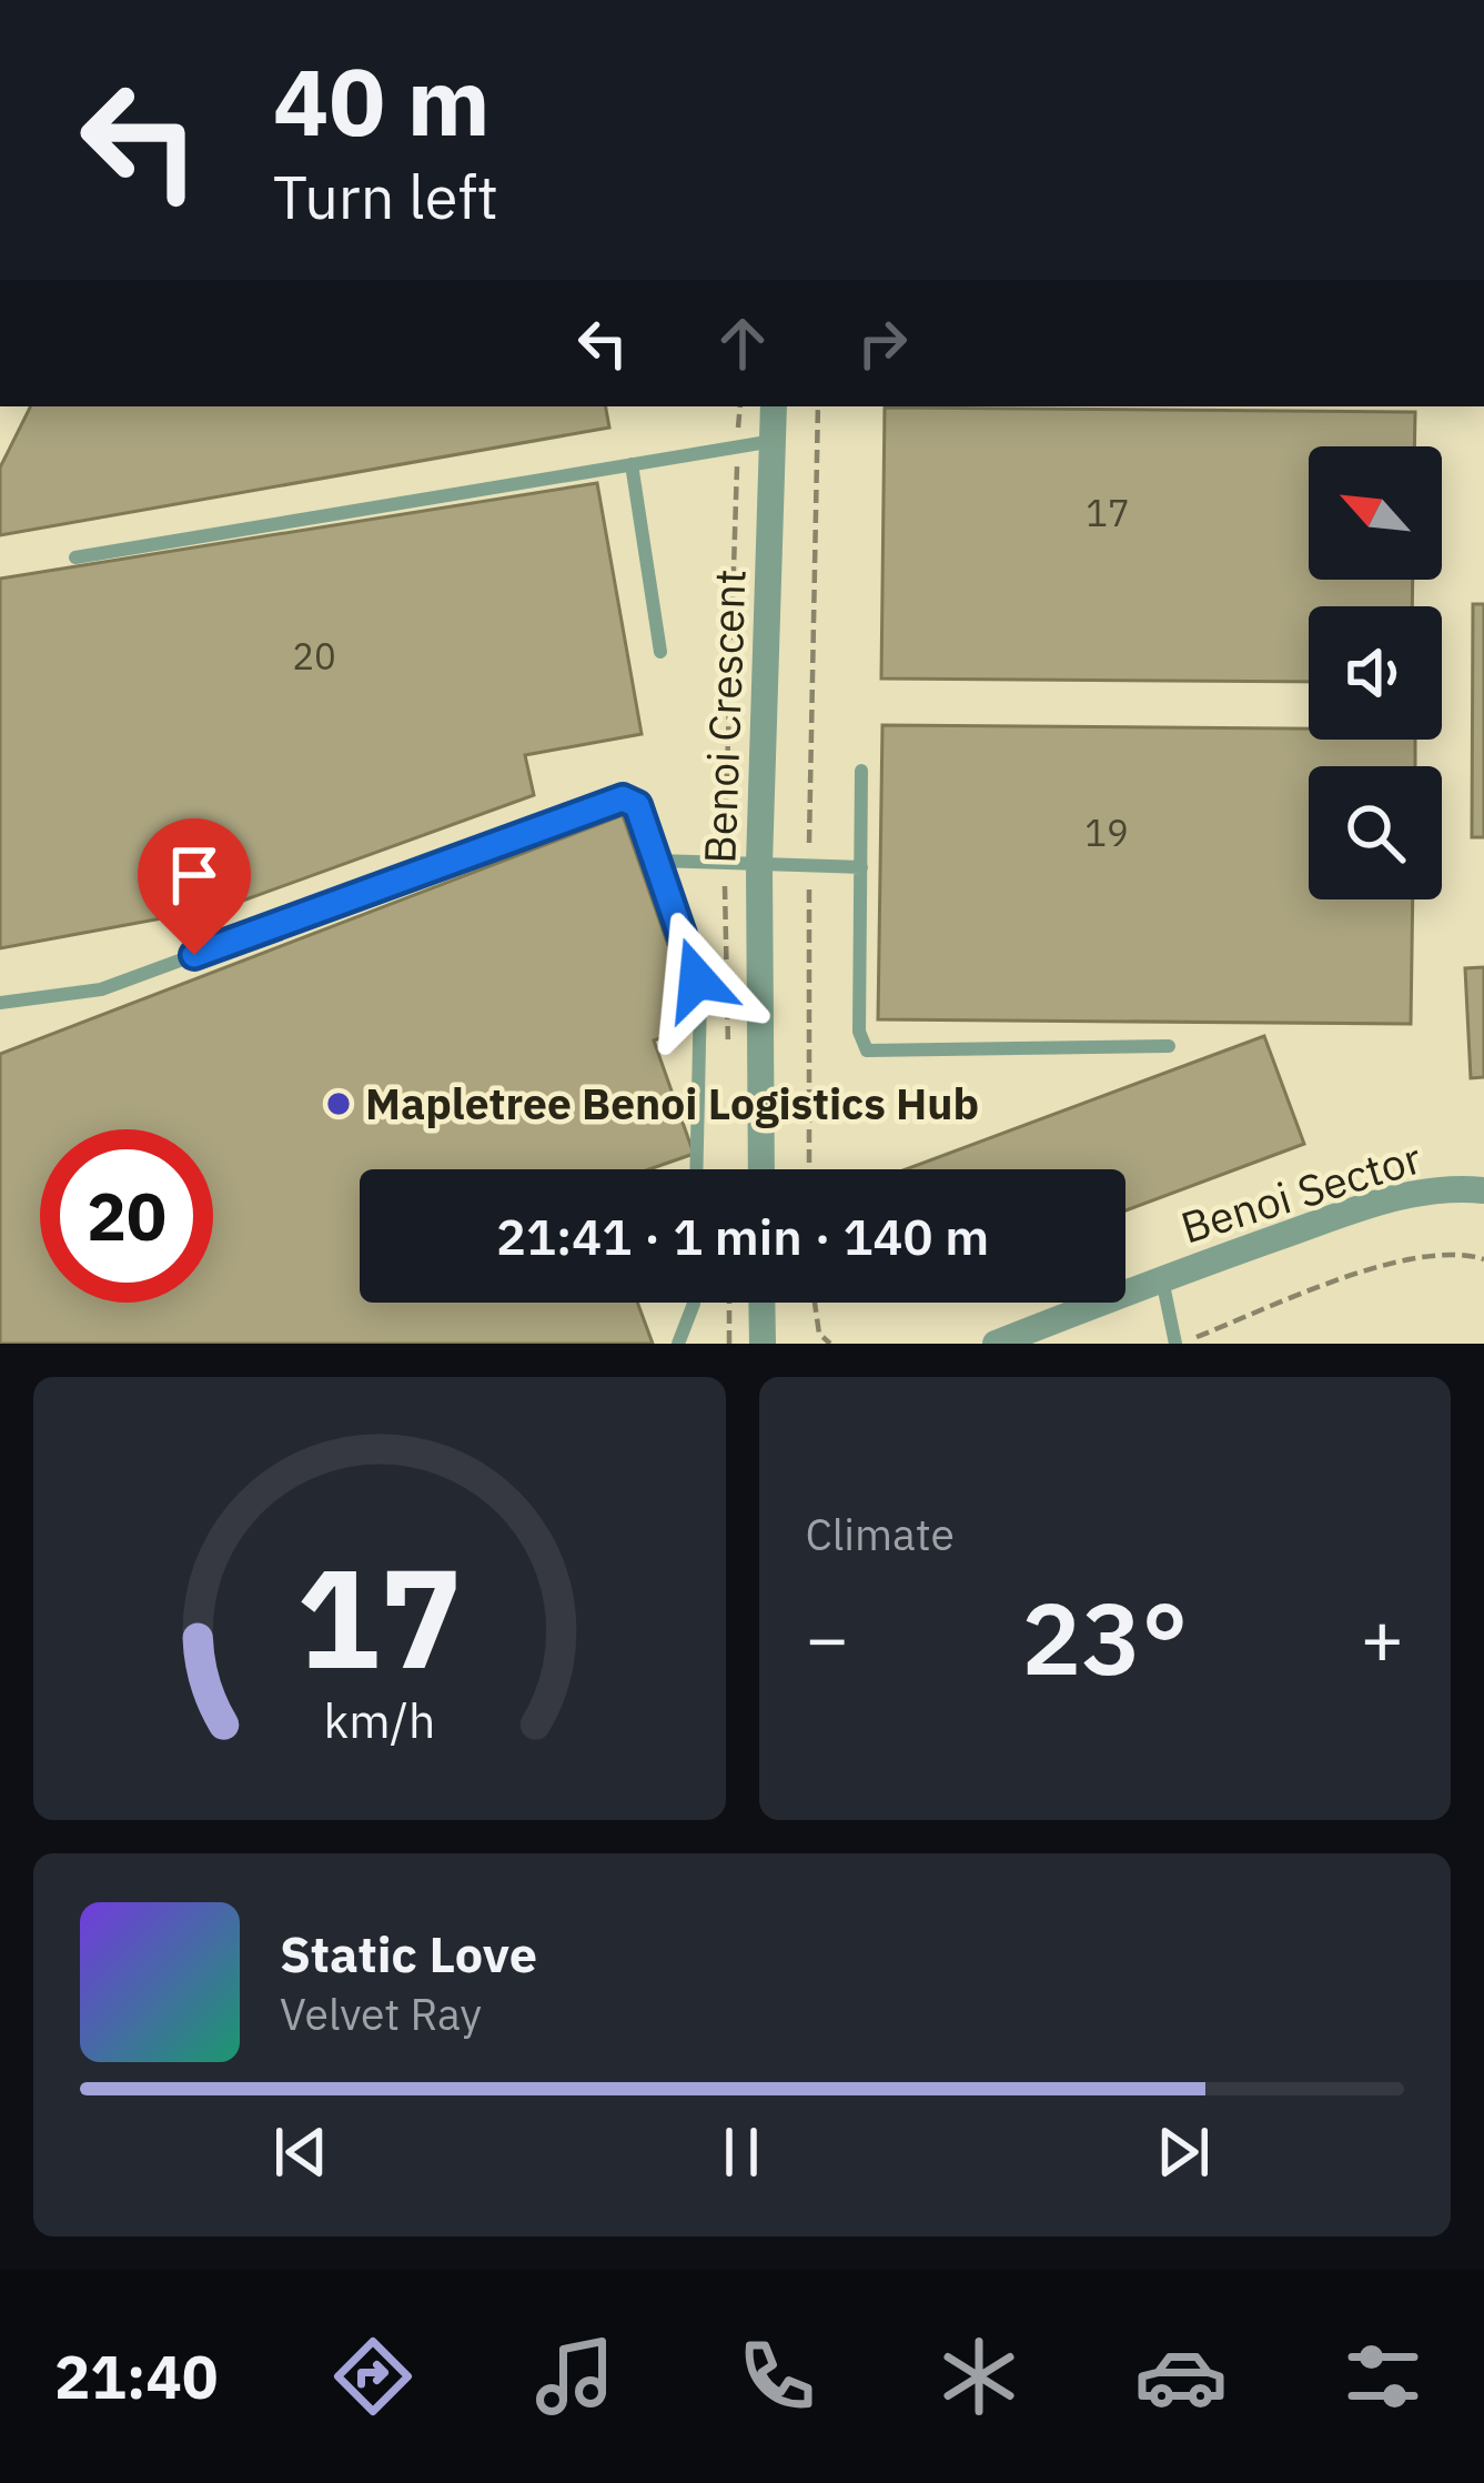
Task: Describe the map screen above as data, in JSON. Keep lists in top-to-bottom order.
{
  "streets": {
    "street": ["Benoi Crescent", "Benoi Sector"]
  },
  "places": ["Mapletree Benoi Logistics Hub"],
  "house_numbers": ["17", "20", "19"],
  "north": "top left",
  "page": {
    "turn": ["40 m", "Turn left"],
    "limit": "20",
    "trip": "21:41 · 1 min · 140 m",
    "tile": "Climate",
    "heat": ["−", "23°", "+"],
    "song": ["Static Love", "Velvet Ray"],
    "tabs": "21:40",
    "gauge": ["17", "km/h"]
  }
}
